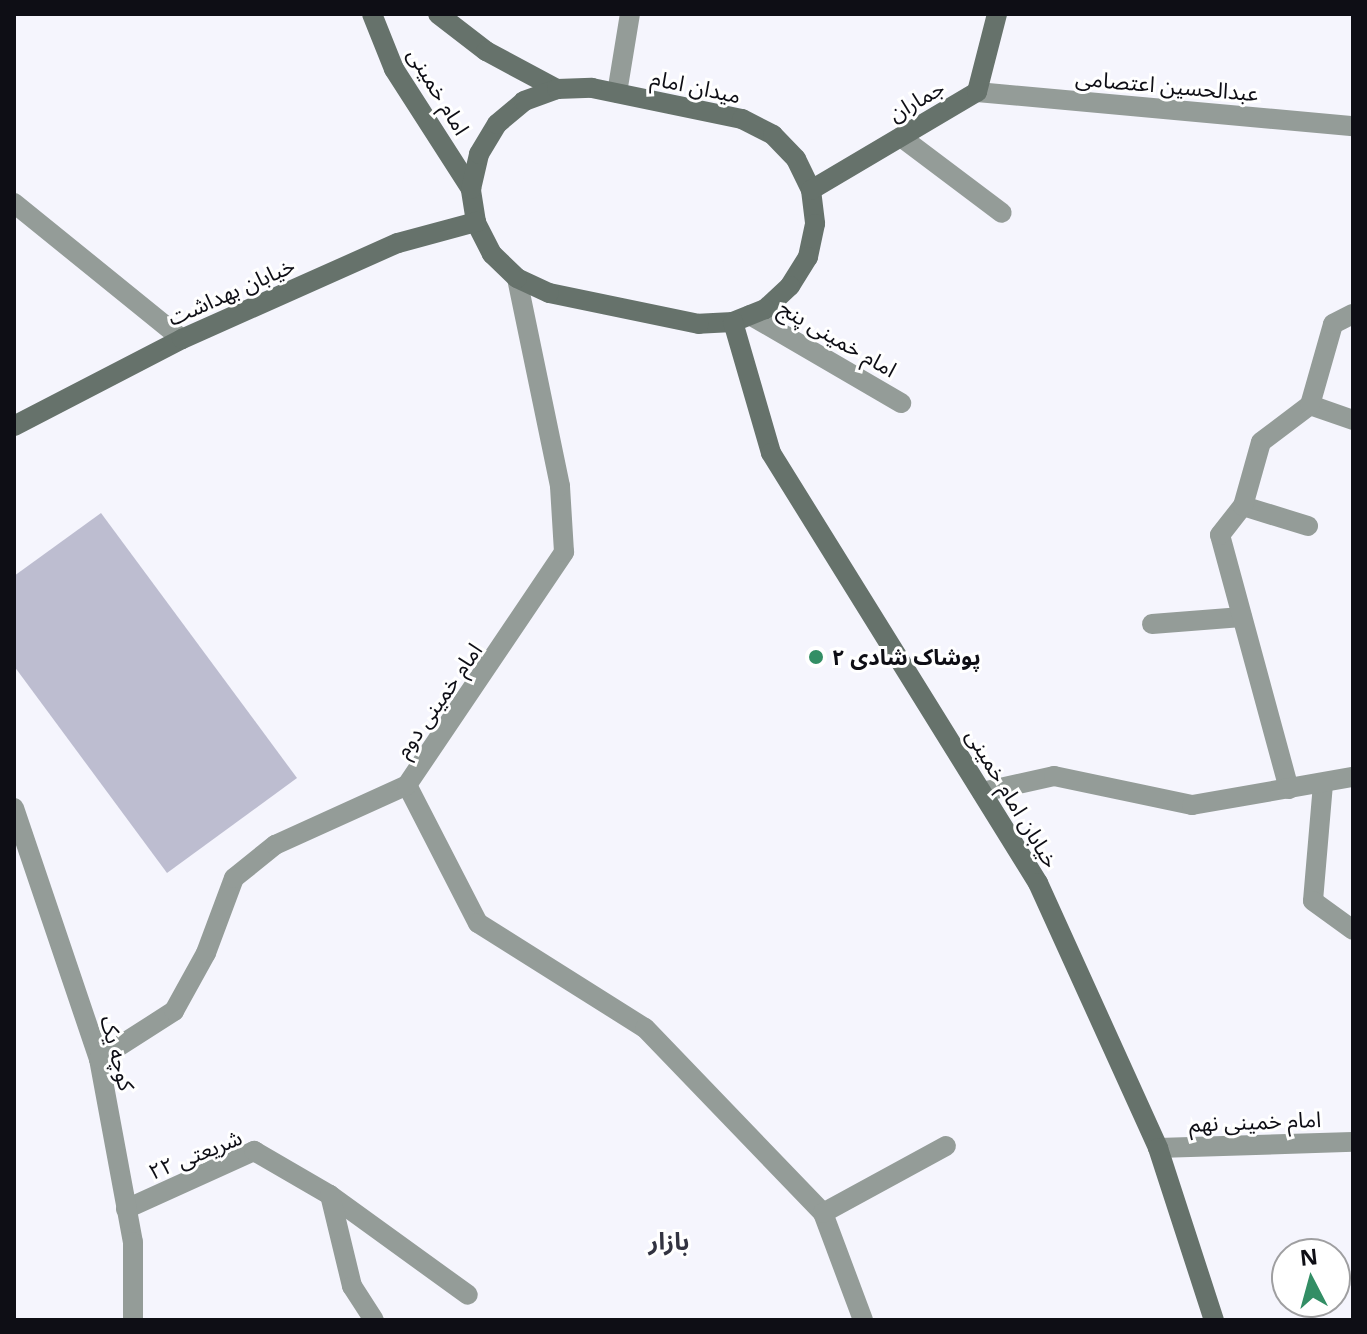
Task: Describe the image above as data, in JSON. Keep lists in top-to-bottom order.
{
  "streets": {
    "main road": [
      "میدان امام",
      "امام خمینی",
      "جماران",
      "خیابان بهداشت",
      "خیابان امام خمینی"
    ],
    "street": [
      "عبدالحسین اعتصامی",
      "امام خمینی پنج",
      "امام خمینی دوم",
      "کوچه یک",
      "امام خمینی نهم",
      "شریعتی ۲۲"
    ]
  },
  "crossings": [
    ["عبدالحسین اعتصامی", "جماران"],
    ["میدان امام", "امام خمینی"],
    ["میدان امام", "جماران"],
    ["میدان امام", "خیابان بهداشت"],
    ["میدان امام", "امام خمینی پنج"],
    ["میدان امام", "امام خمینی دوم"],
    ["میدان امام", "خیابان امام خمینی"],
    ["امام خمینی پنج", "خیابان امام خمینی"],
    ["امام خمینی دوم", "کوچه یک"],
    ["خیابان امام خمینی", "امام خمینی نهم"],
    ["کوچه یک", "شریعتی ۲۲"]
  ],
  "districts": ["بازار"],
  "places": ["پوشاک شادی ۲"],
  "north": "top"
}
